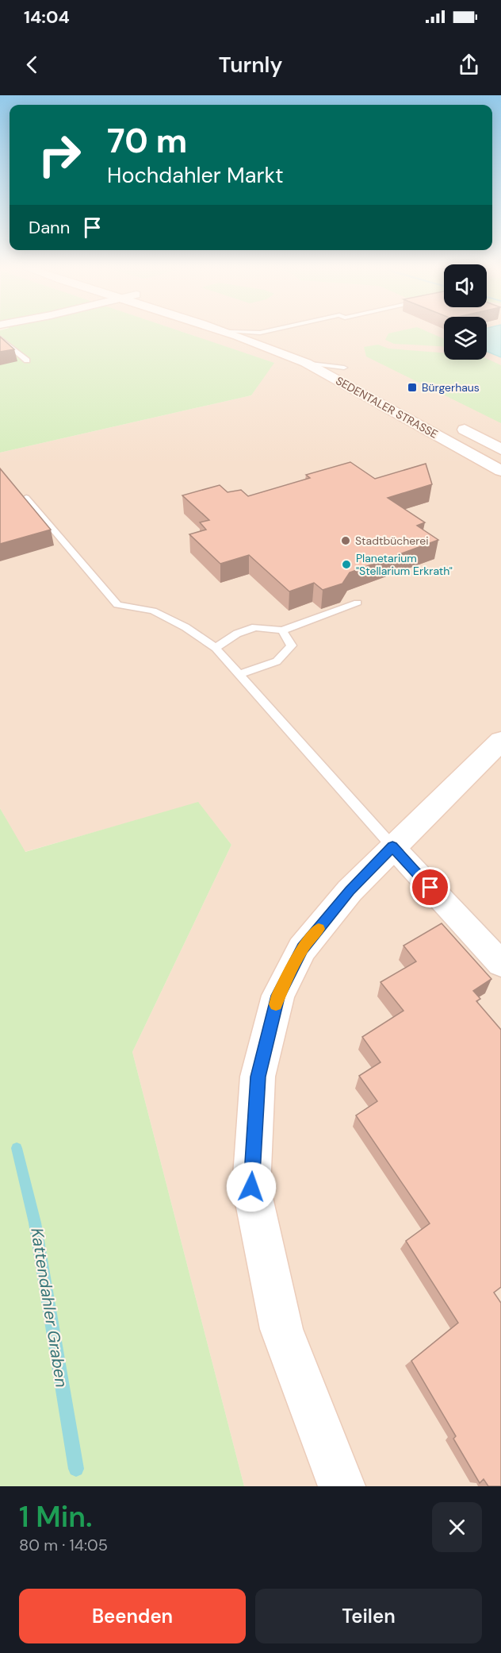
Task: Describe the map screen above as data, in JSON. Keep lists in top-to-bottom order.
{
  "streets": {
    "street": ["SEDENTALER STRASSE"]
  },
  "water": ["Kattendahler Graben"],
  "places": {
    "transit": ["Bürgerhaus"],
    "other": ["Stadtbücherei", "Planetarium \"Stellarium Erkrath\""]
  },
  "page": {
    "status": "14:04",
    "header": "Turnly",
    "turn": ["70 m", "Hochdahler Markt"],
    "then": "Dann",
    "heading": ["1 Min.", "80 m · 14:05"],
    "buttons": ["Beenden", "Teilen"]
  }
}
